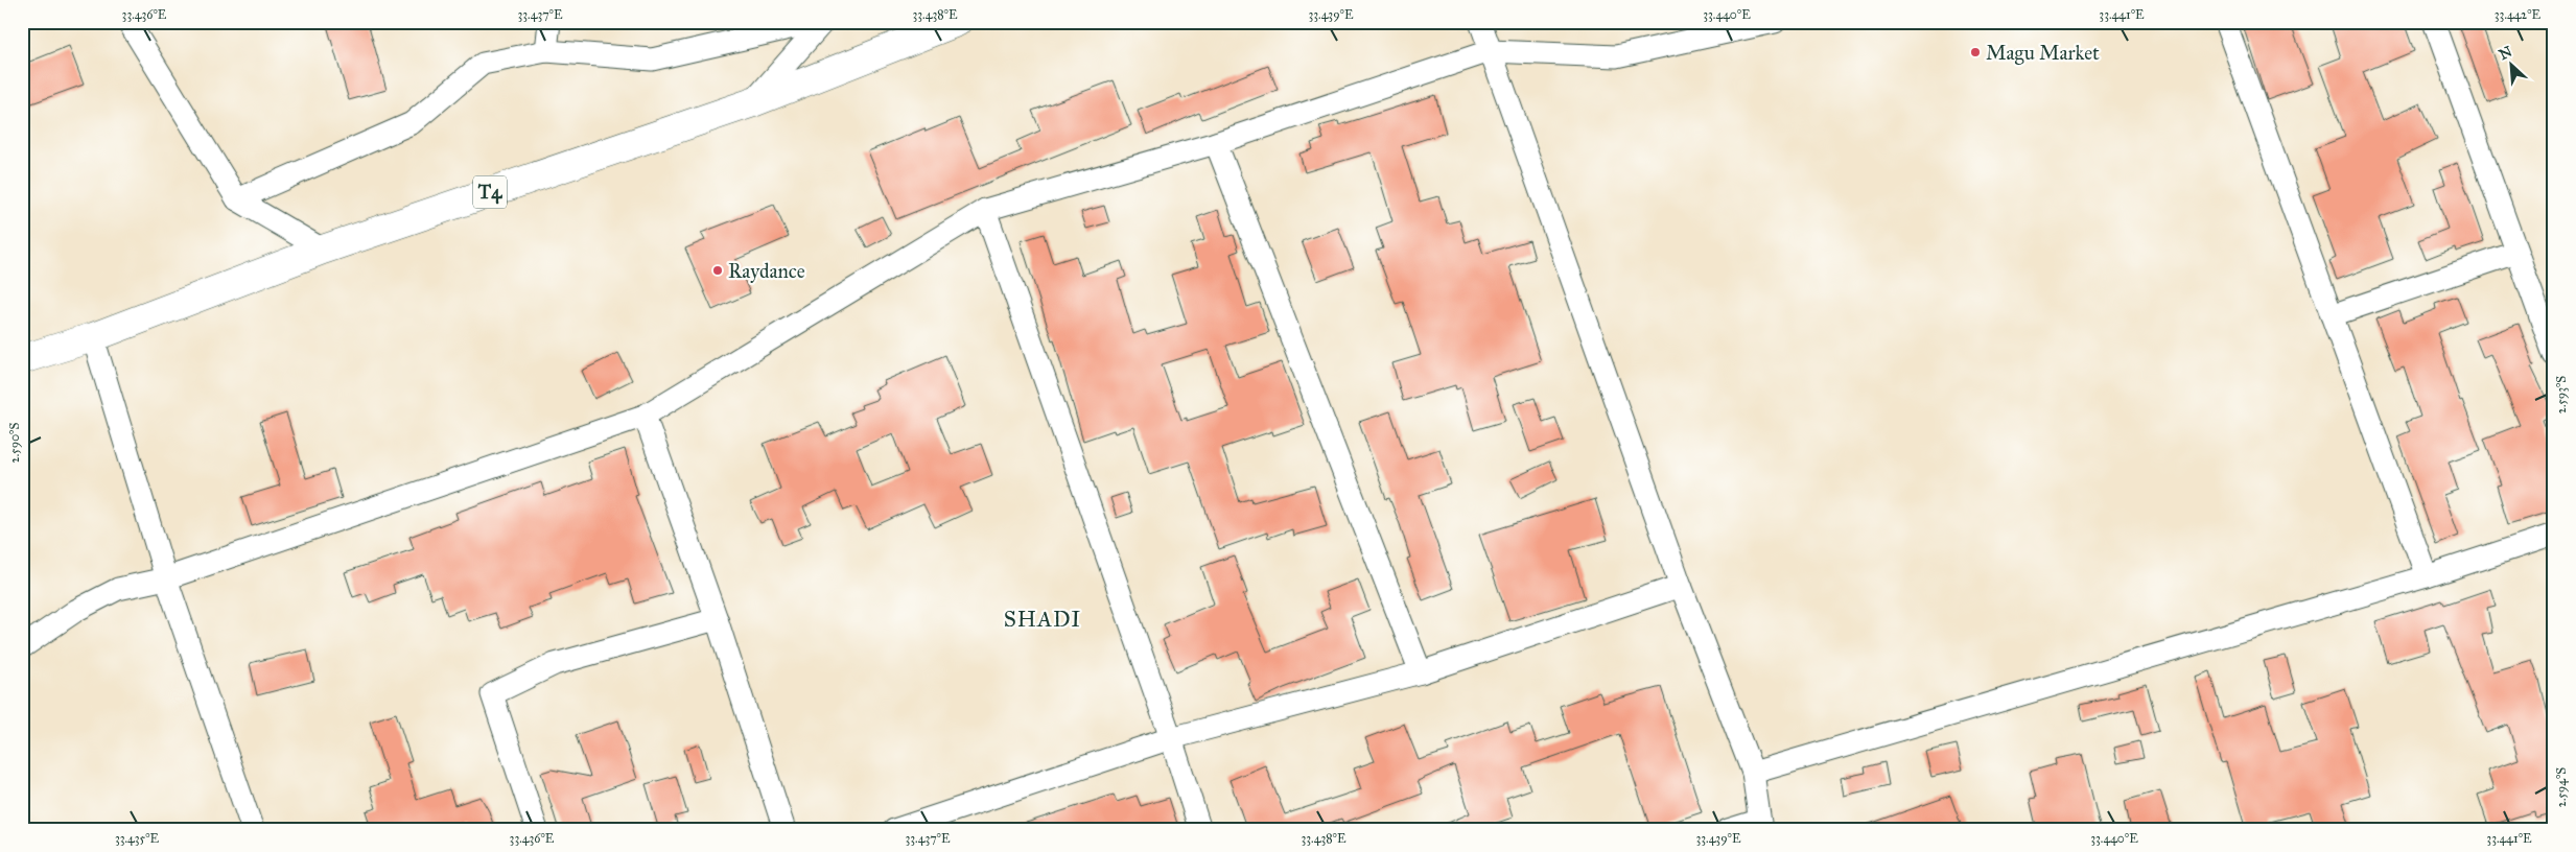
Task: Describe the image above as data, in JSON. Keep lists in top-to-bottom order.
{
  "streets": {
    "highway": ["T4"]
  },
  "districts": ["SHADI"],
  "places": ["Magu Market", "Raydance"],
  "north": "top left",
  "coordinates": [
    "33.436°E",
    "33.437°E",
    "33.438°E",
    "33.439°E",
    "33.440°E",
    "33.441°E",
    "33.442°E",
    "2.593°S",
    "2.590°S",
    "2.594°S",
    "33.435°E"
  ]
}
